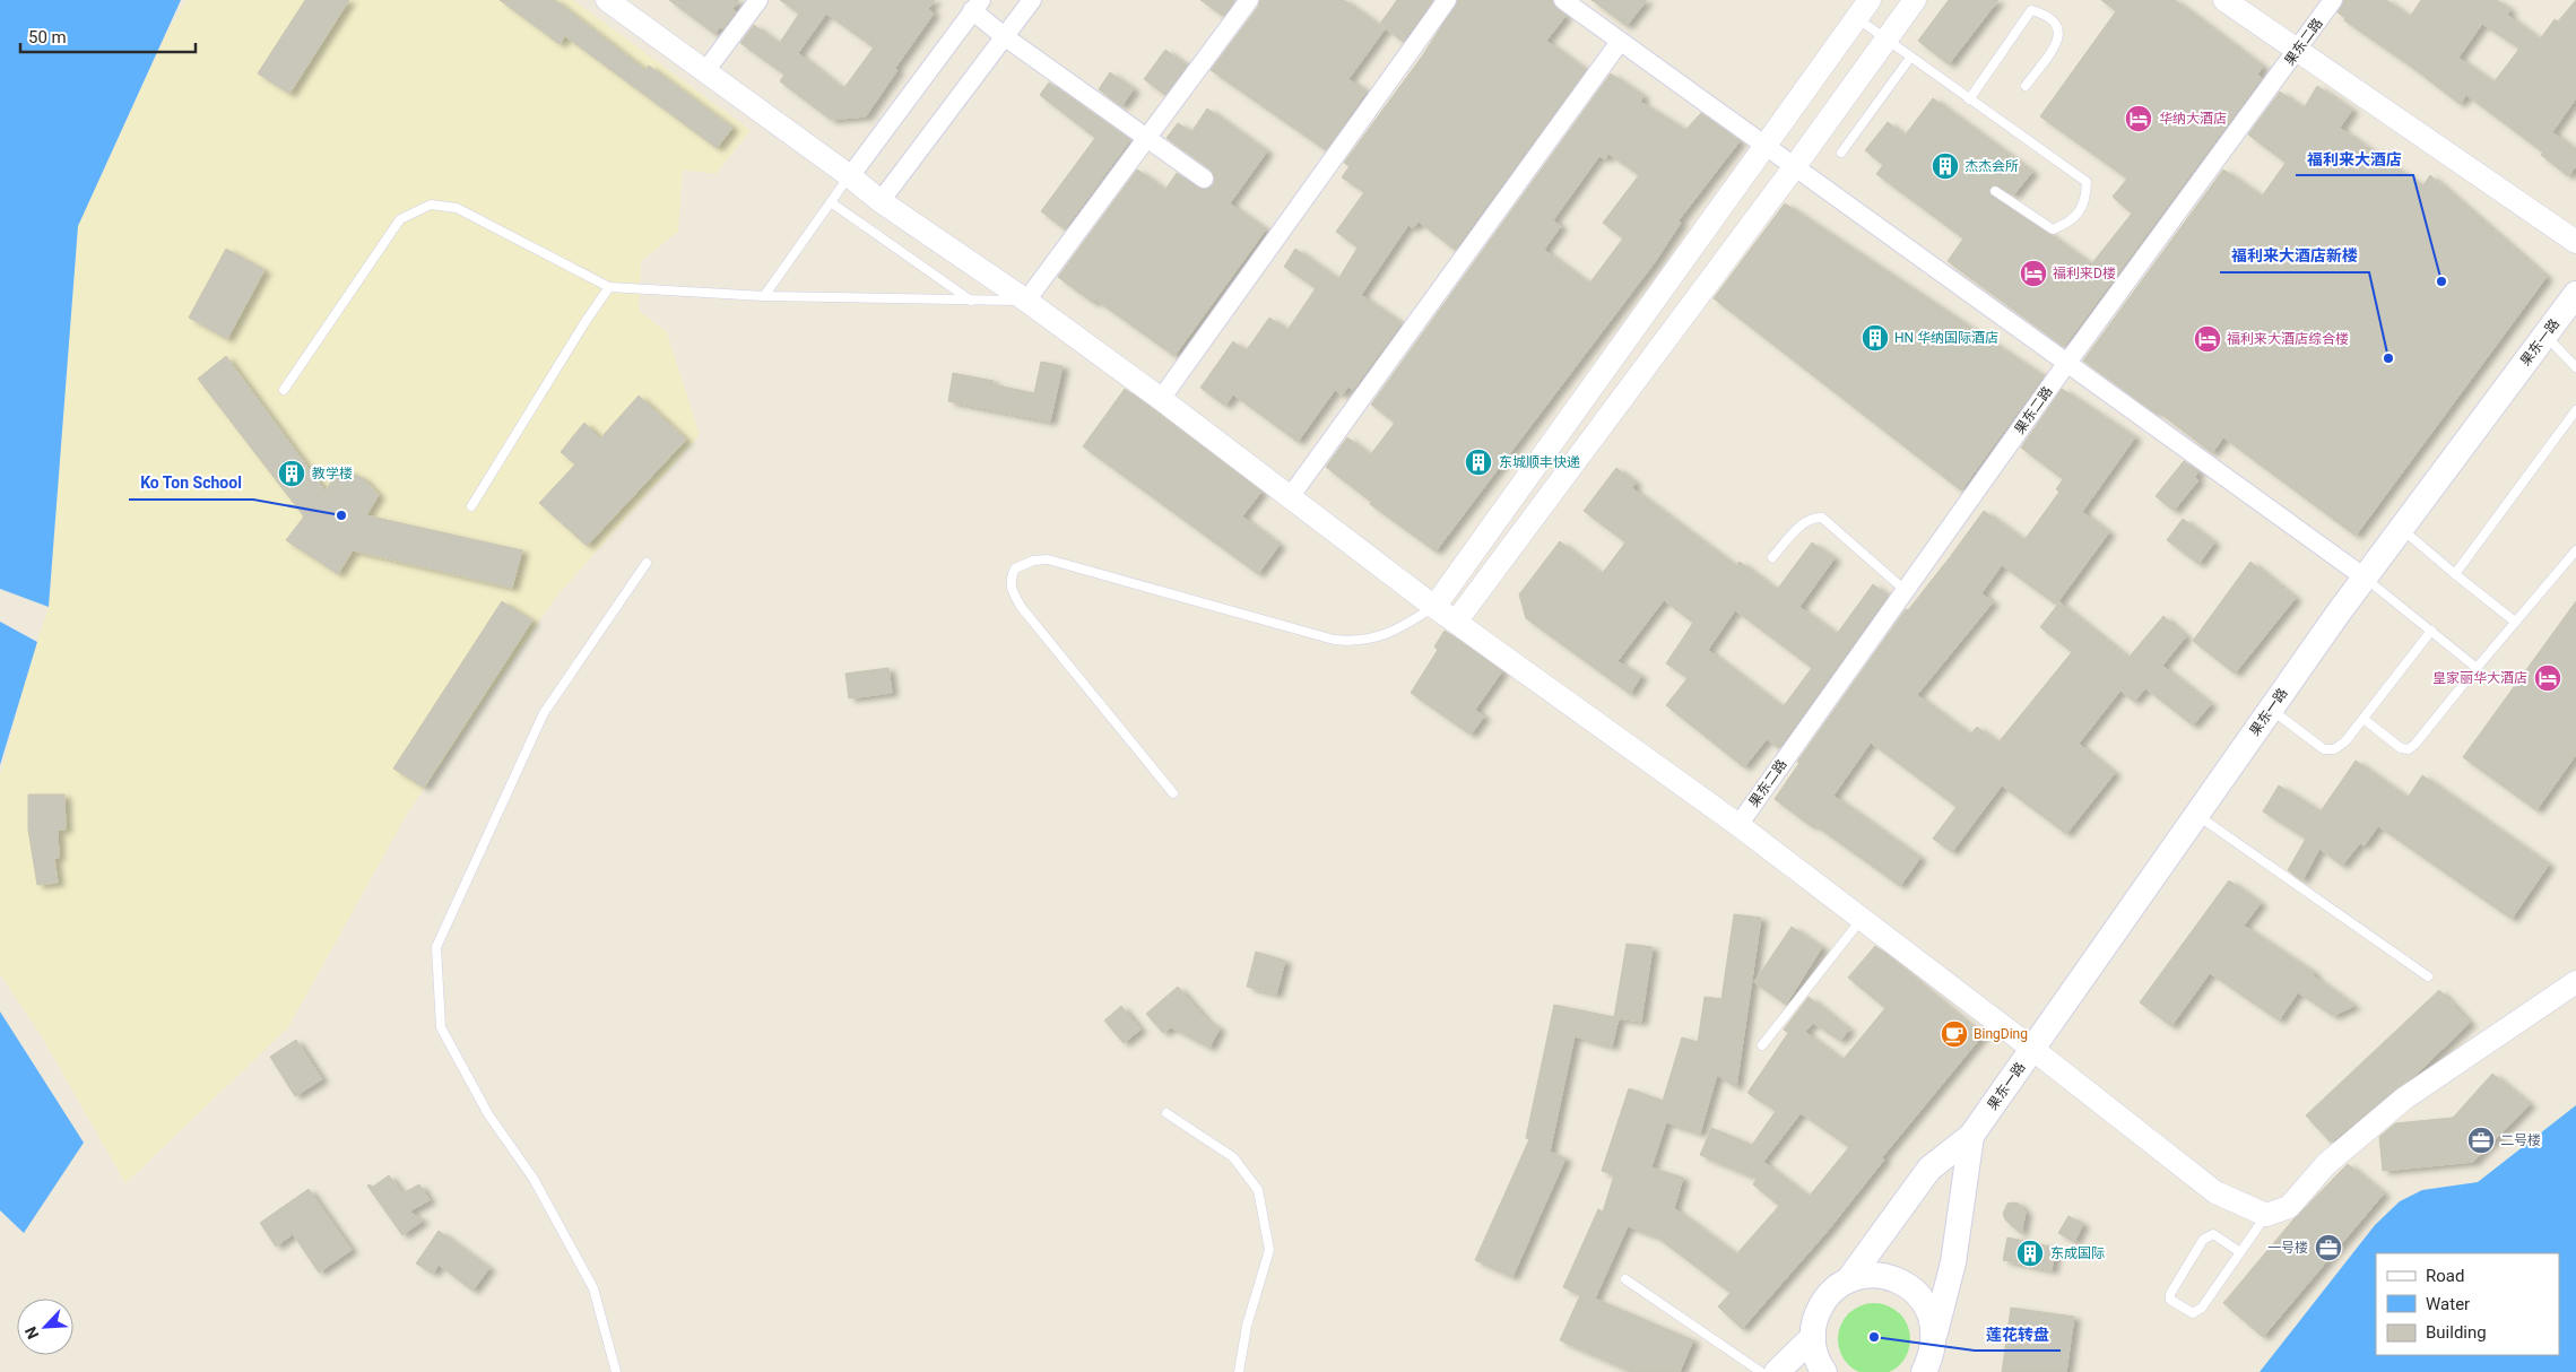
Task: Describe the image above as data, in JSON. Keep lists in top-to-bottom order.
{
  "streets": {
    "main road": ["果东一路"],
    "street": ["果东二路"]
  },
  "places": {
    "hotel": [
      "华纳大酒店",
      "福利来D楼",
      "福利来大酒店综合楼",
      "皇家丽华大酒店"
    ],
    "building": [
      "杰杰会所",
      "HN 华纳国际酒店",
      "东城顺丰快递",
      "教学楼",
      "东成国际"
    ],
    "other": [
      "福利来大酒店",
      "福利来大酒店新楼",
      "Ko Ton School",
      "莲花转盘"
    ],
    "cafe": ["BingDing"],
    "office": ["二号楼", "一号楼"]
  },
  "legend": ["Road", "Water", "Building"],
  "scale_bar": "50 m",
  "north": "bottom left"
}
